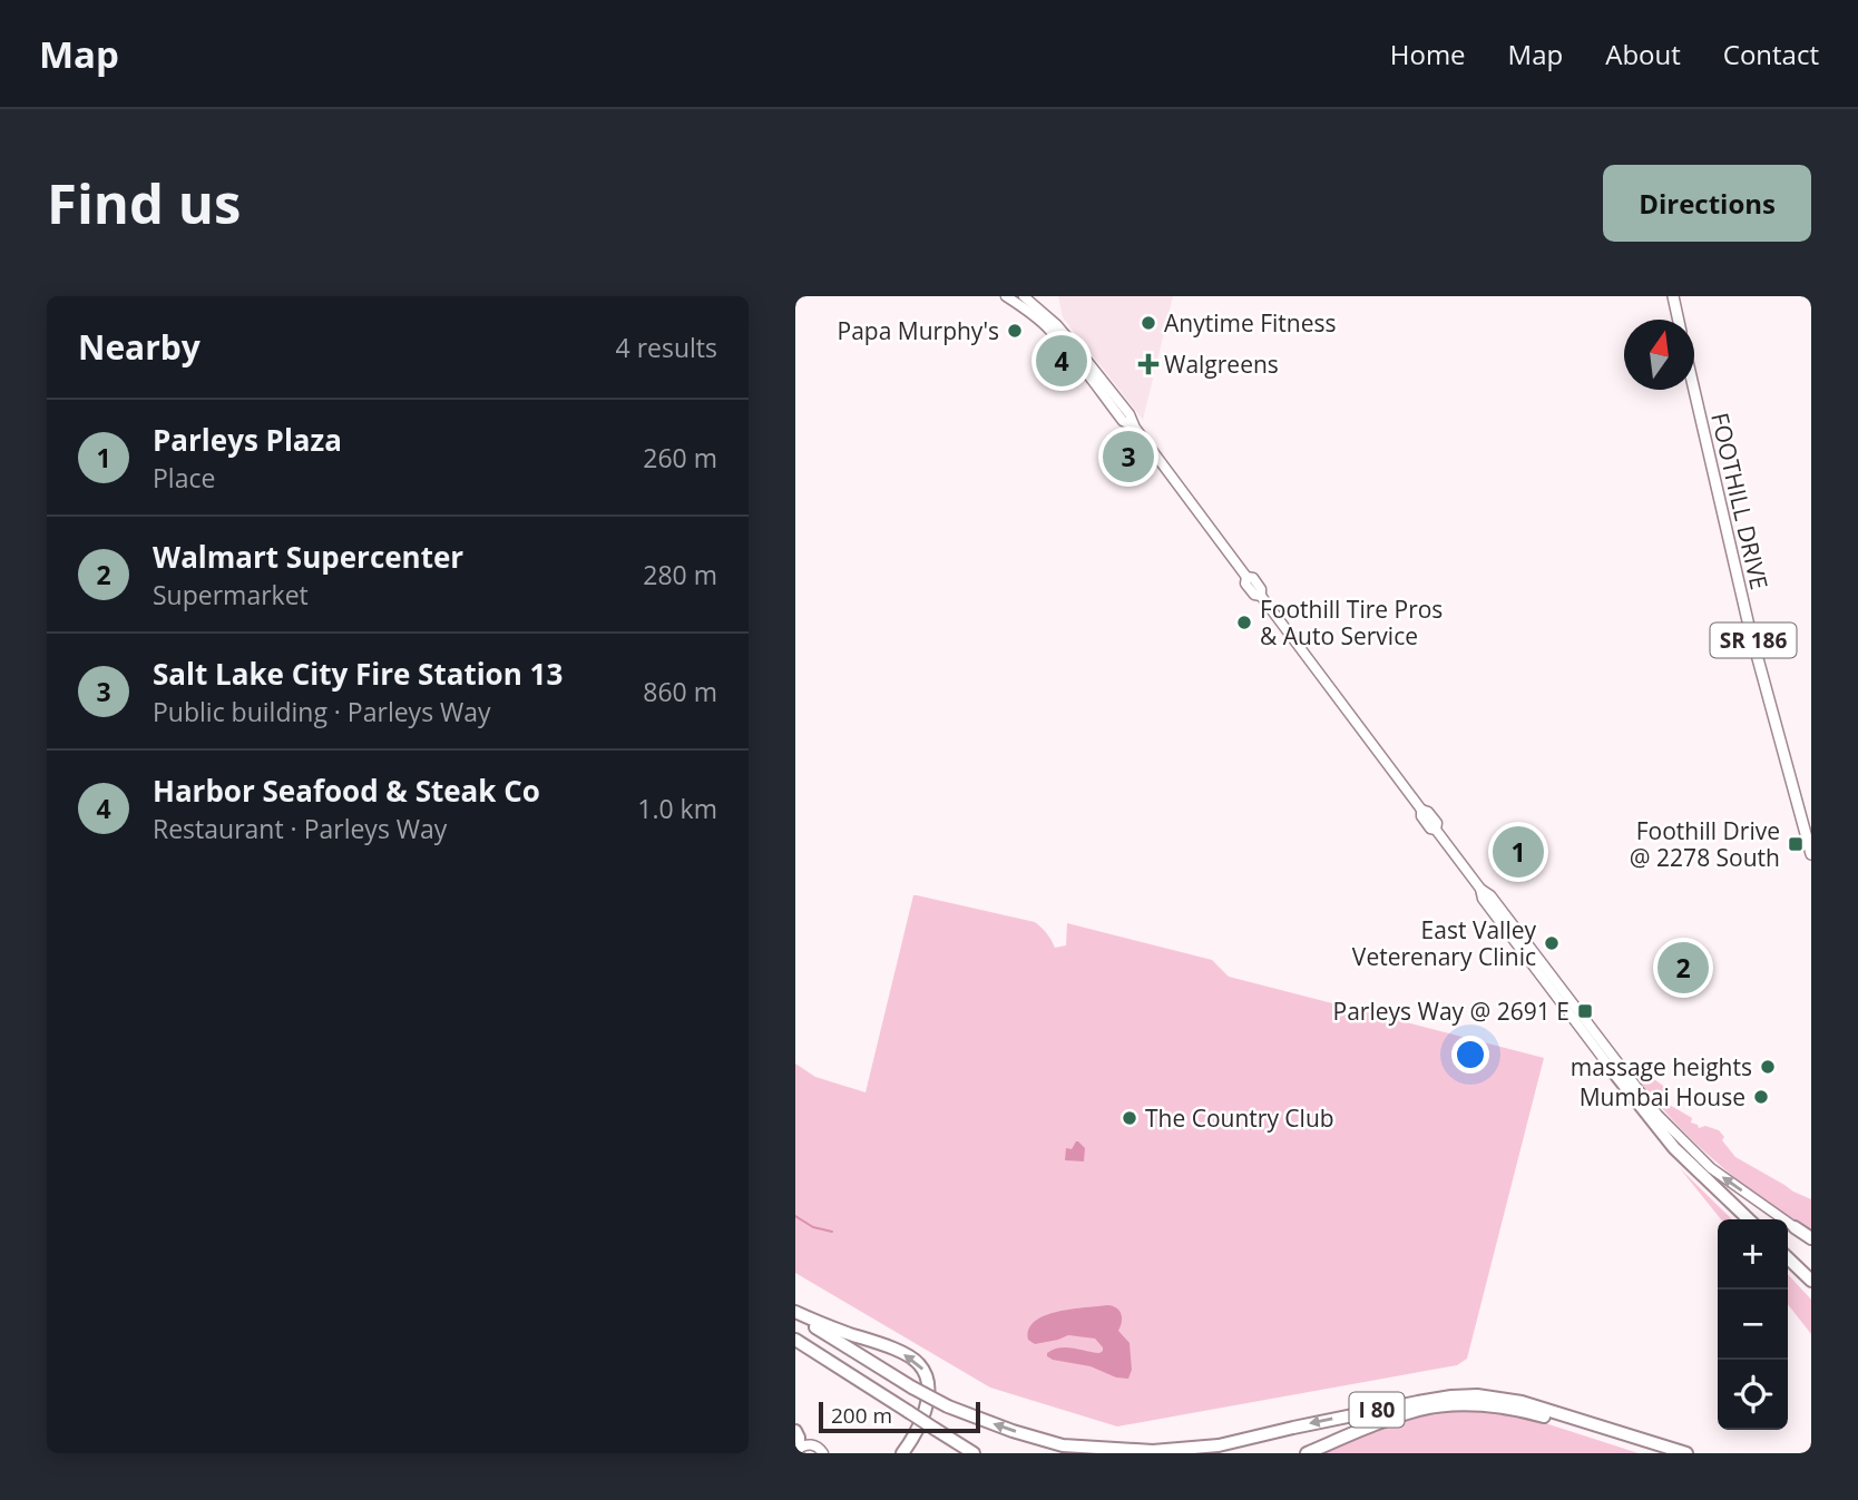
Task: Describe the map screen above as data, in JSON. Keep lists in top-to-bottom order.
{
  "streets": {
    "highway": ["I 80"],
    "main road": ["FOOTHILL DRIVE", "SR 186"]
  },
  "places": {
    "other": [
      "Anytime Fitness",
      "Papa Murphy's",
      "Foothill Tire Pros & Auto Service",
      "East Valley Veterenary Clinic",
      "massage heights",
      "Mumbai House",
      "The Country Club"
    ],
    "health": ["Walgreens"],
    "transit": ["Foothill Drive @ 2278 South", "Parleys Way @ 2691 E"]
  },
  "scale_bar": "200 m",
  "north": "top",
  "page": {
    "header": "Map",
    "nav": [
      "Home",
      "Map",
      "About",
      "Contact"
    ],
    "buttons": "Directions",
    "title": "Find us",
    "heading": ["Nearby", "4 results"],
    "pins": [
      "4",
      "3",
      "1",
      "2"
    ],
    "list": [
      {
        "mark": "1",
        "name": "Parleys Plaza",
        "note": "Place",
        "value": "260 m"
      },
      {
        "mark": "2",
        "name": "Walmart Supercenter",
        "note": "Supermarket",
        "value": "280 m"
      },
      {
        "mark": "3",
        "name": "Salt Lake City Fire Station 13",
        "note": "Public building · Parleys Way",
        "value": "860 m"
      },
      {
        "mark": "4",
        "name": "Harbor Seafood & Steak Co",
        "note": "Restaurant · Parleys Way",
        "value": "1.0 km"
      }
    ],
    "map_buttons": ["+", "−"],
    "scale": "200 m"
  }
}
